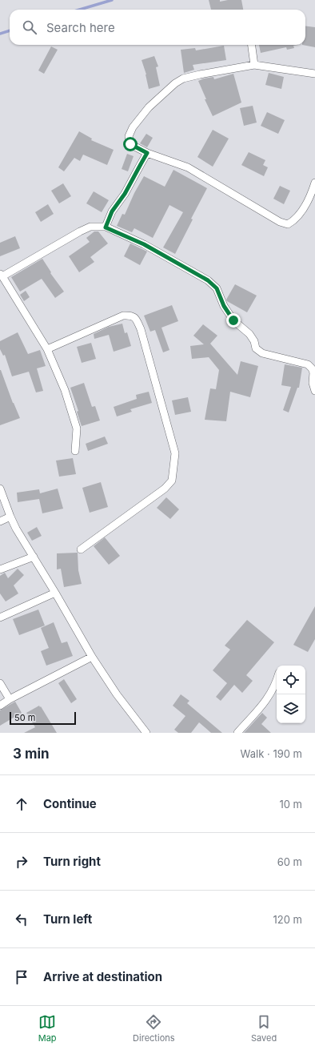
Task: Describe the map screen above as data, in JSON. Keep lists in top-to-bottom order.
{
  "scale_bar": "50 m",
  "page": {
    "search": "Search here",
    "scale": "50 m",
    "heading": ["3 min", "Walk · 190 m"],
    "list": [
      ["Continue", "10 m"],
      ["Turn right", "60 m"],
      ["Turn left", "120 m"],
      "Arrive at destination"
    ],
    "nav": ["Map", "Directions", "Saved"]
  }
}
